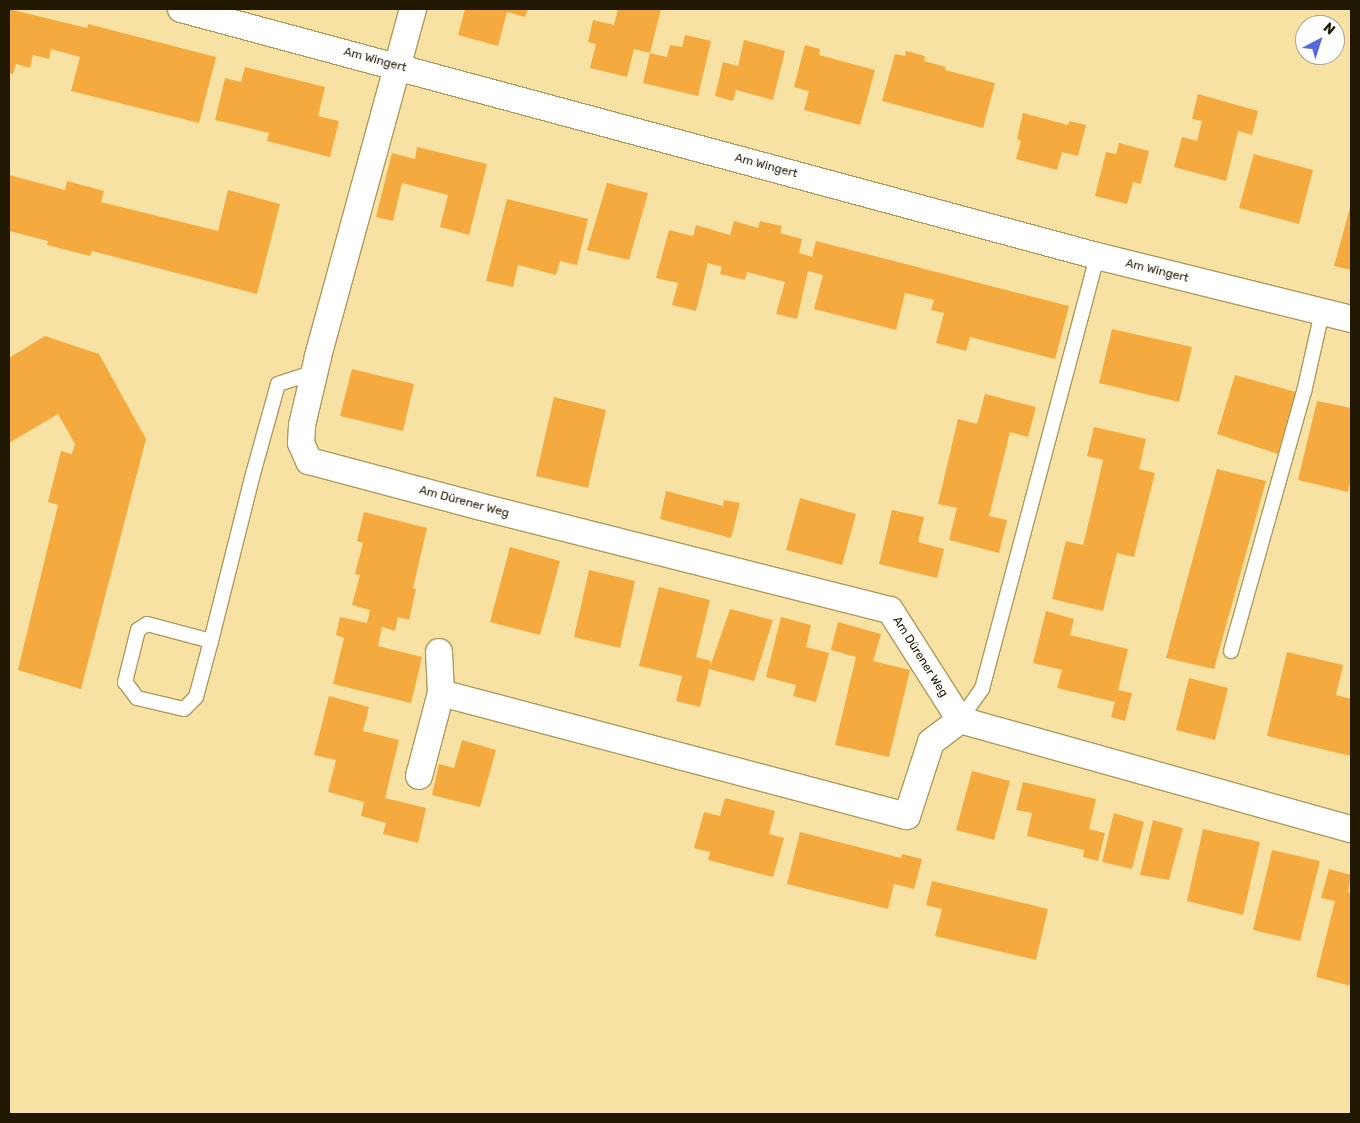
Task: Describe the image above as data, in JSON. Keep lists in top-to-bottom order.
{
  "streets": {
    "street": ["Am Wingert", "Am Dürener Weg"]
  },
  "crossings": [
    ["Am Wingert", "Am Dürener Weg"]
  ],
  "north": "top right"
}
